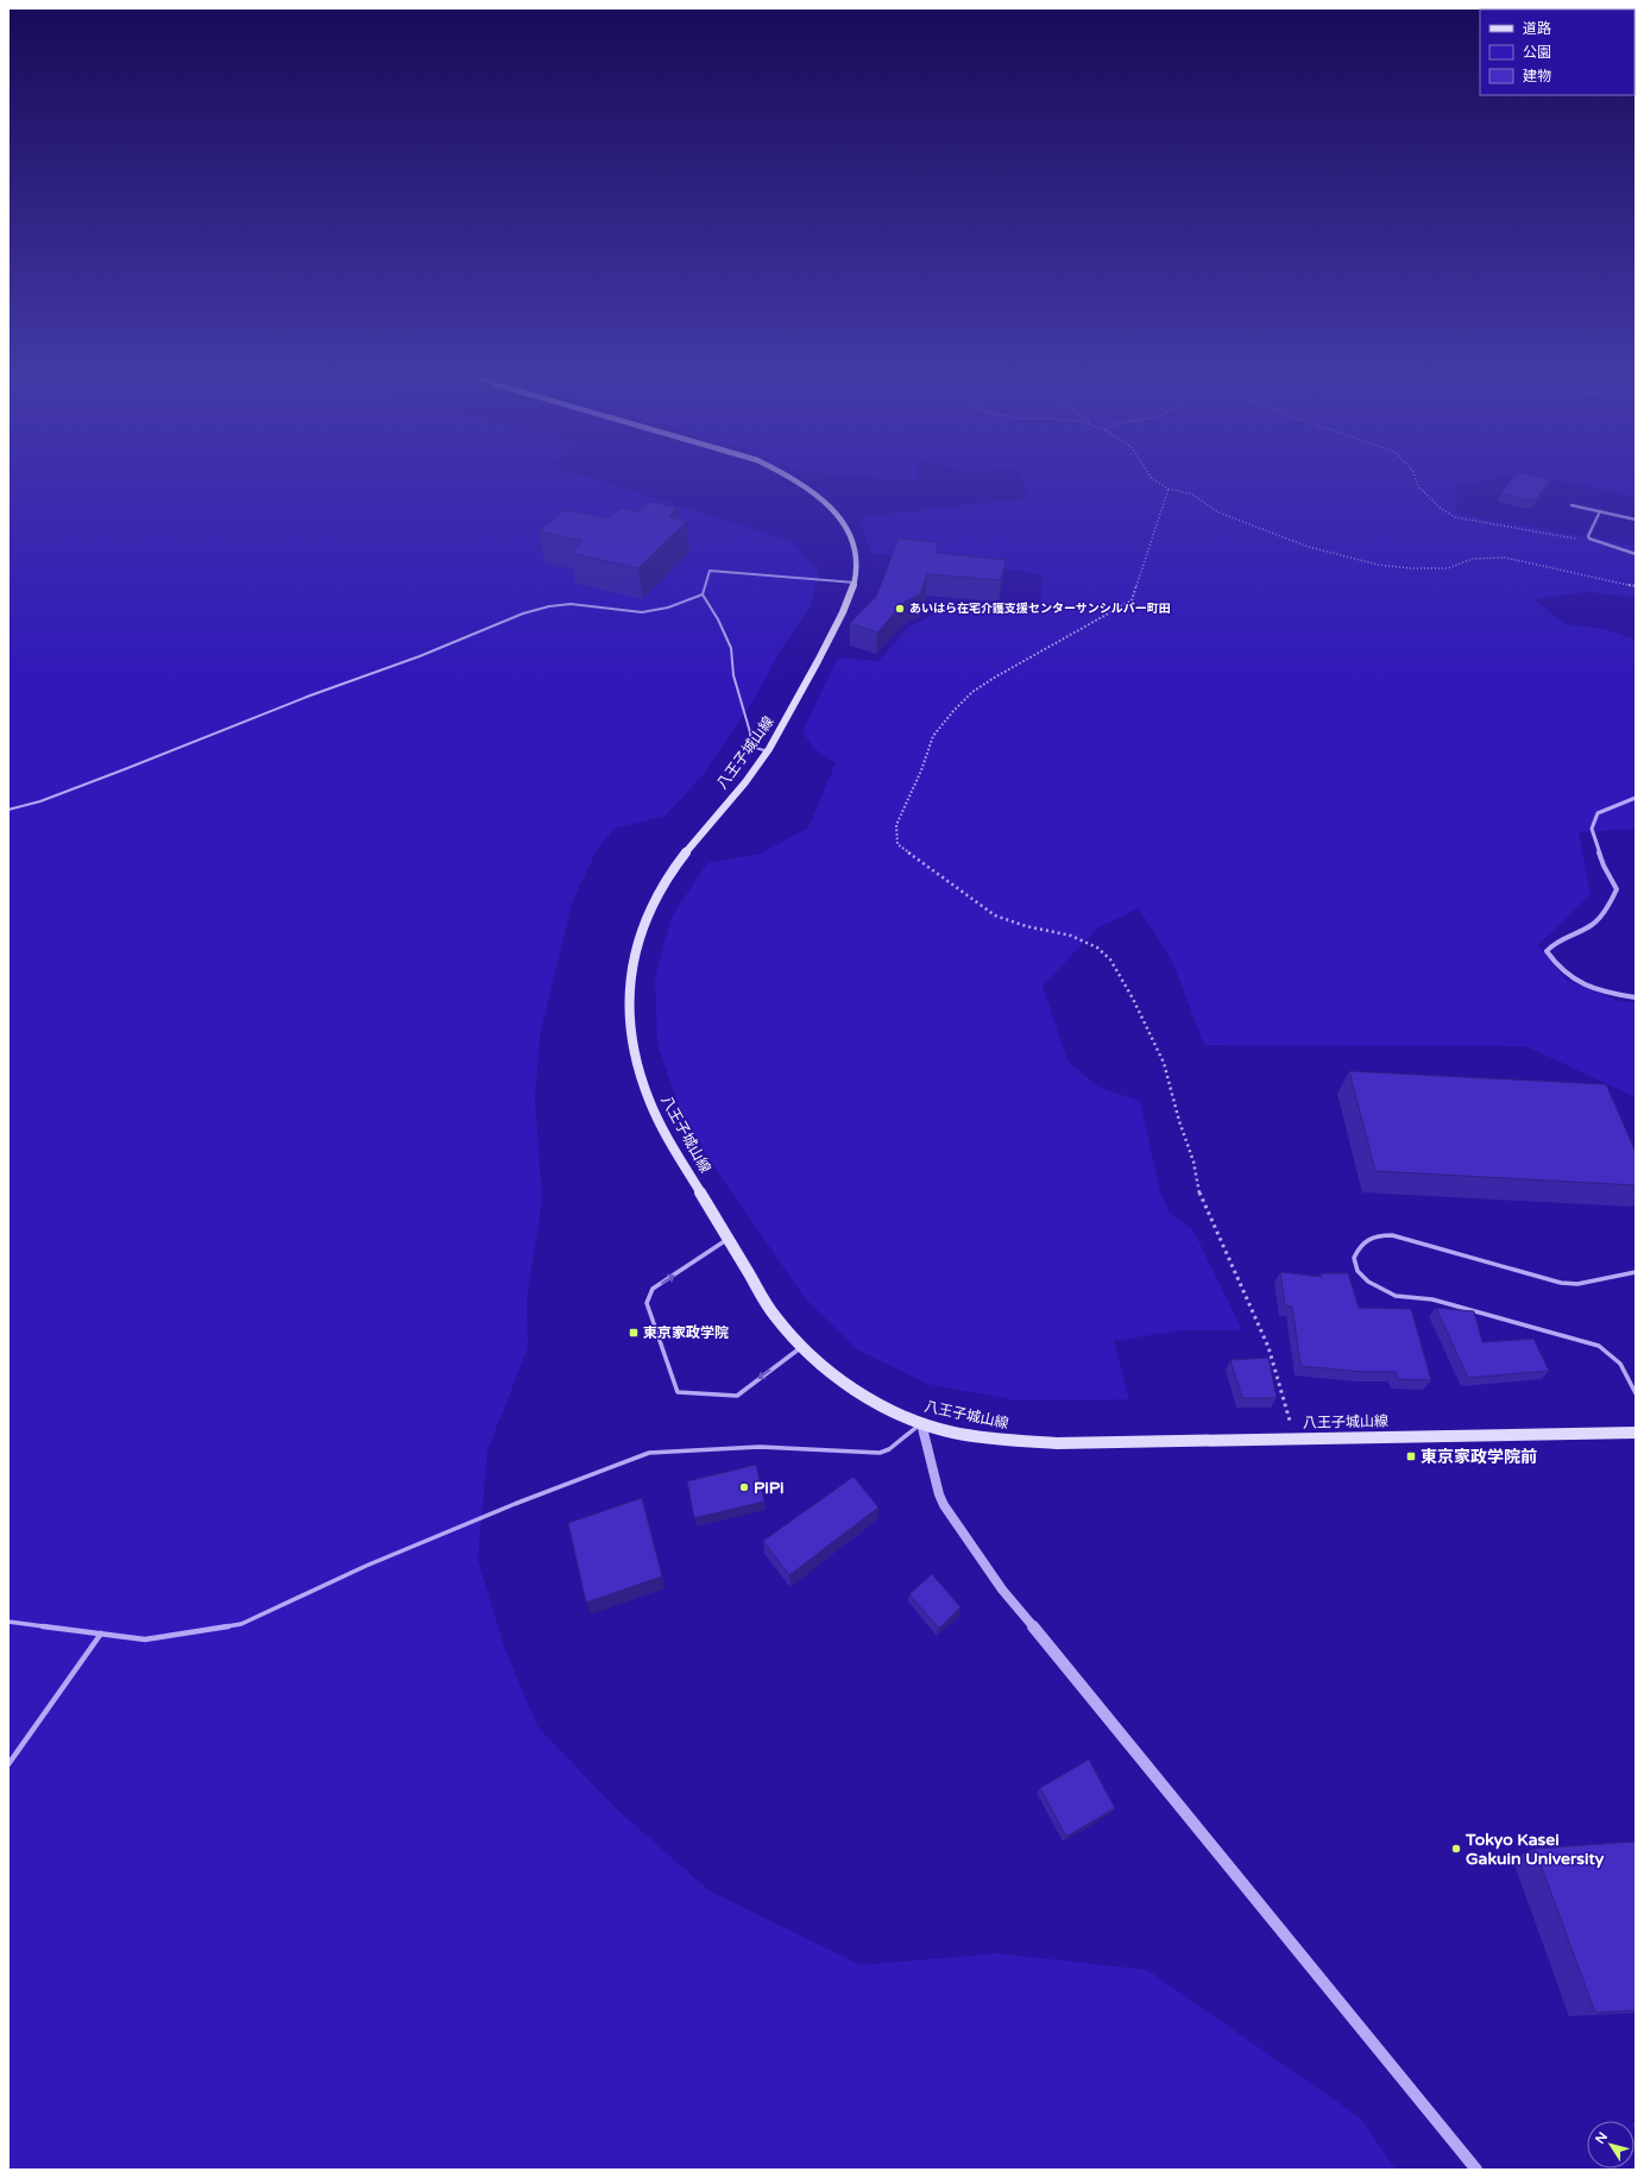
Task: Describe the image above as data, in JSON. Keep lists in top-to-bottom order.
{
  "streets": {
    "main road": ["八王子城山線"]
  },
  "places": {
    "other": ["あいはら在宅介護支援センターサンシルバー町田", "PiPi", "Tokyo Kasei Gakuin University"],
    "transit": ["東京家政学院", "東京家政学院前"]
  },
  "legend": ["道路", "公園", "建物"],
  "north": "top left"
}
